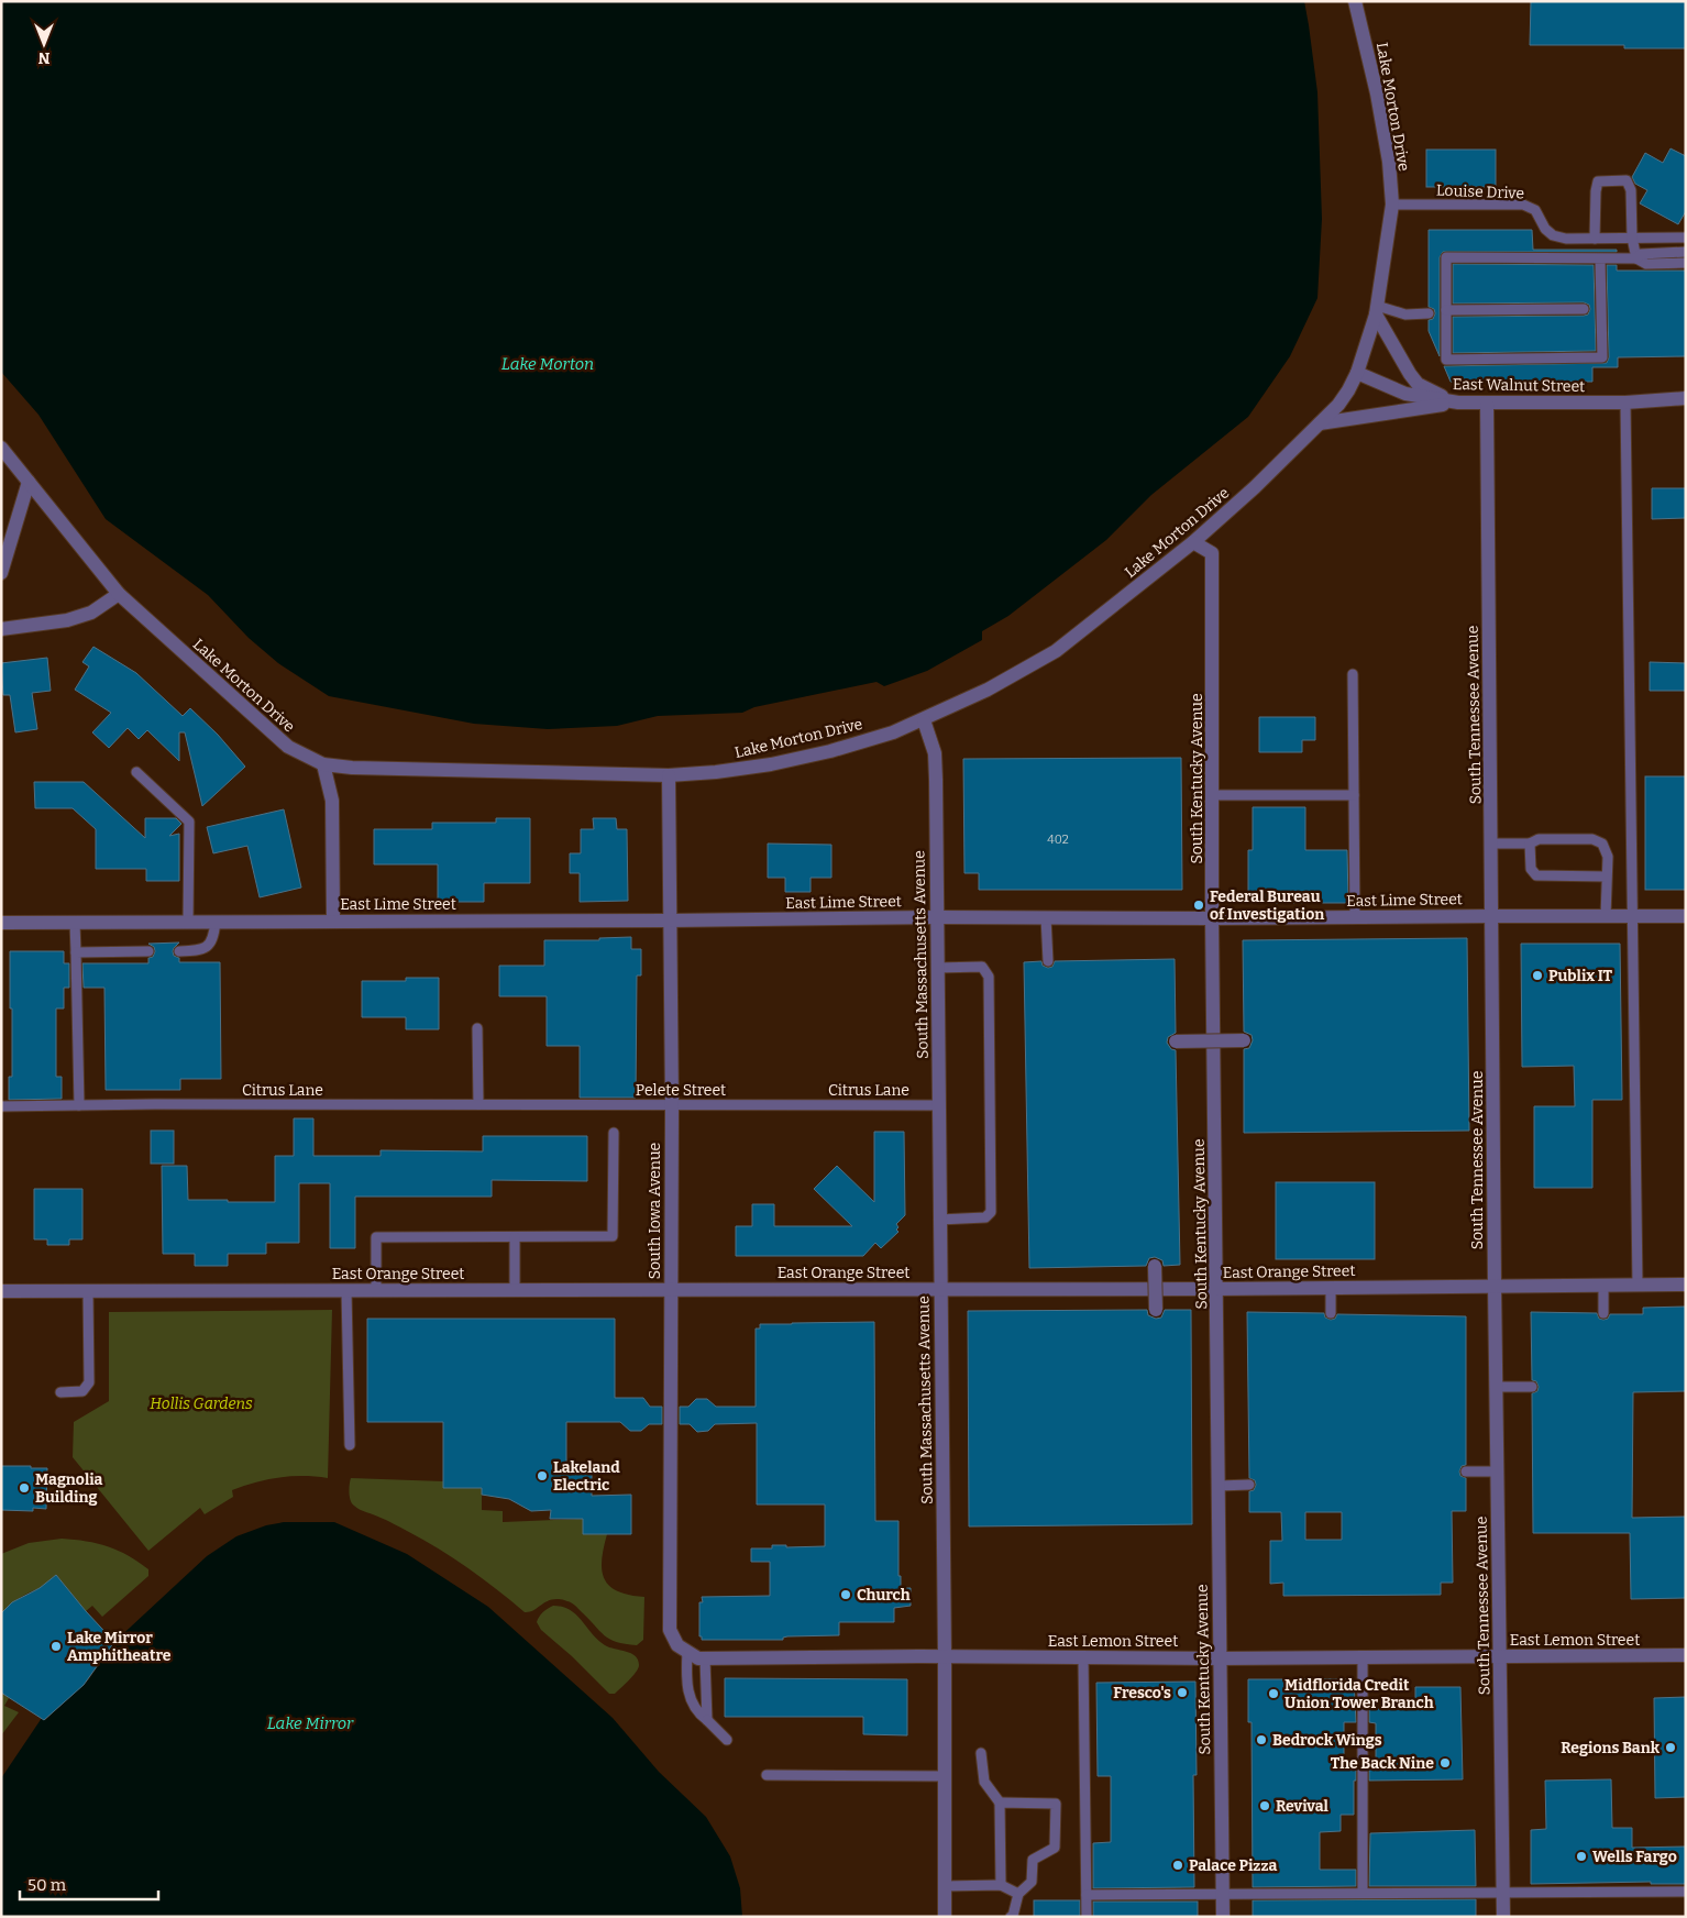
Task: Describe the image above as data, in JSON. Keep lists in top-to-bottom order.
{
  "streets": {
    "street": [
      "Lake Morton Drive",
      "East Walnut Street",
      "South Tennessee Avenue",
      "South Kentucky Avenue",
      "East Lime Street",
      "South Massachusetts Avenue",
      "South Iowa Avenue",
      "East Orange Street",
      "East Lemon Street"
    ],
    "lane": ["Louise Drive", "Citrus Lane", "Pelete Street"]
  },
  "crossings": [
    ["Lake Morton Drive", "Louise Drive"],
    ["Lake Morton Drive", "East Walnut Street"],
    ["Lake Morton Drive", "South Kentucky Avenue"],
    ["Lake Morton Drive", "South Massachusetts Avenue"],
    ["Lake Morton Drive", "South Iowa Avenue"],
    ["East Walnut Street", "South Tennessee Avenue"],
    ["South Tennessee Avenue", "East Lime Street"],
    ["South Tennessee Avenue", "East Orange Street"],
    ["South Tennessee Avenue", "East Lemon Street"],
    ["South Kentucky Avenue", "East Lime Street"],
    ["South Kentucky Avenue", "East Orange Street"],
    ["South Kentucky Avenue", "East Lemon Street"],
    ["East Lime Street", "South Massachusetts Avenue"],
    ["East Lime Street", "South Iowa Avenue"],
    ["South Massachusetts Avenue", "Citrus Lane"],
    ["South Massachusetts Avenue", "East Orange Street"],
    ["South Massachusetts Avenue", "East Lemon Street"],
    ["Citrus Lane", "Pelete Street"],
    ["Pelete Street", "South Iowa Avenue"],
    ["South Iowa Avenue", "East Orange Street"],
    ["South Iowa Avenue", "East Lemon Street"]
  ],
  "water": ["Lake Morton", "Lake Mirror"],
  "parks": ["Hollis Gardens"],
  "places": [
    "Federal Bureau of Investigation",
    "Publix IT",
    "Lakeland Electric",
    "Magnolia Building",
    "Church",
    "Lake Mirror Amphitheatre",
    "Fresco's",
    "Midflorida Credit Union Tower Branch",
    "Bedrock Wings",
    "Regions Bank",
    "The Back Nine",
    "Revival",
    "Wells Fargo",
    "Palace Pizza"
  ],
  "house_numbers": ["402"],
  "scale_bar": "50 m",
  "north": "bottom"
}
